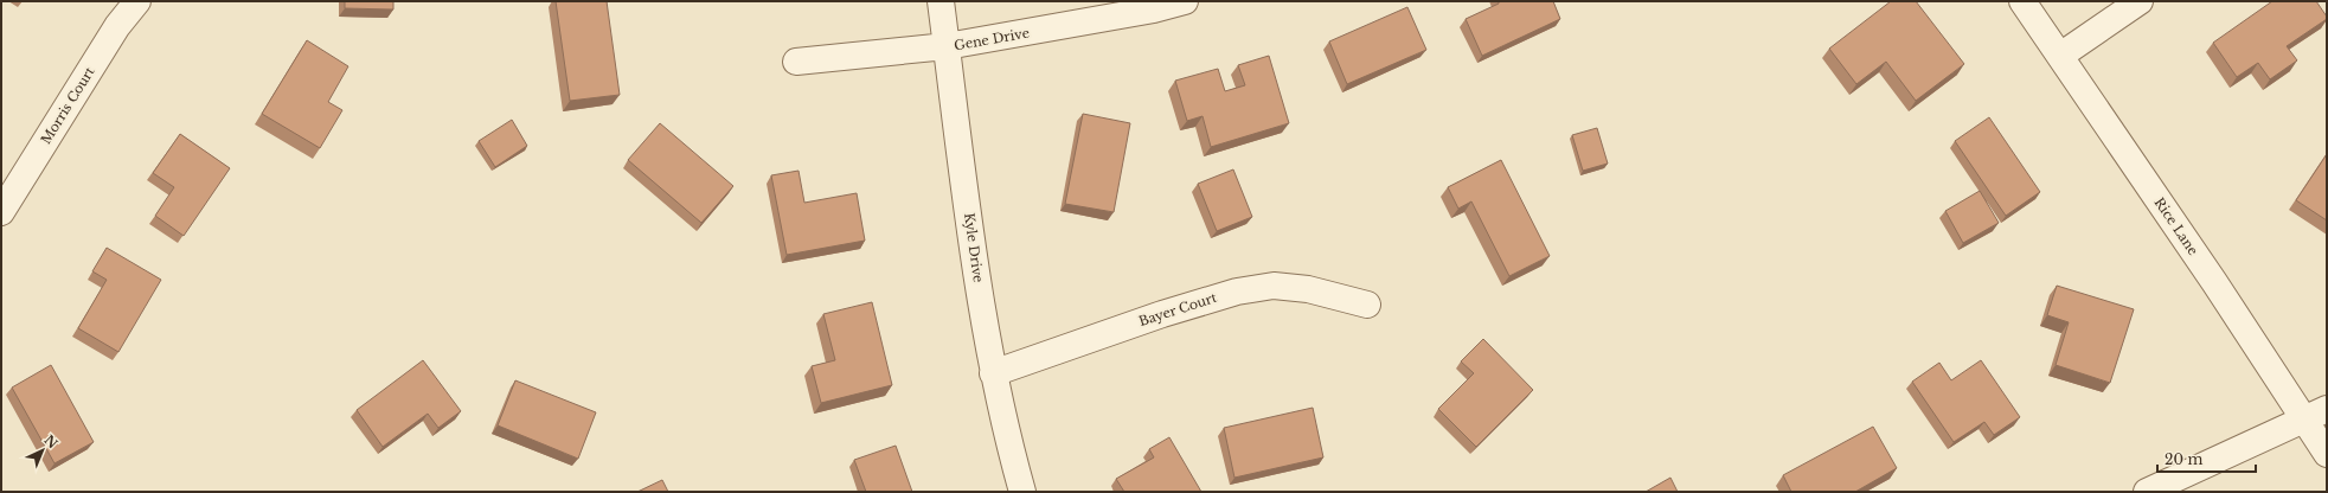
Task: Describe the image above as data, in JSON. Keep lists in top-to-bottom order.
{
  "streets": {
    "street": [
      "Gene Drive",
      "Morris Court",
      "Rice Lane",
      "Kyle Drive",
      "Bayer Court"
    ]
  },
  "crossings": [
    ["Gene Drive", "Kyle Drive"],
    ["Kyle Drive", "Bayer Court"]
  ],
  "scale_bar": "20 m",
  "north": "top right"
}
